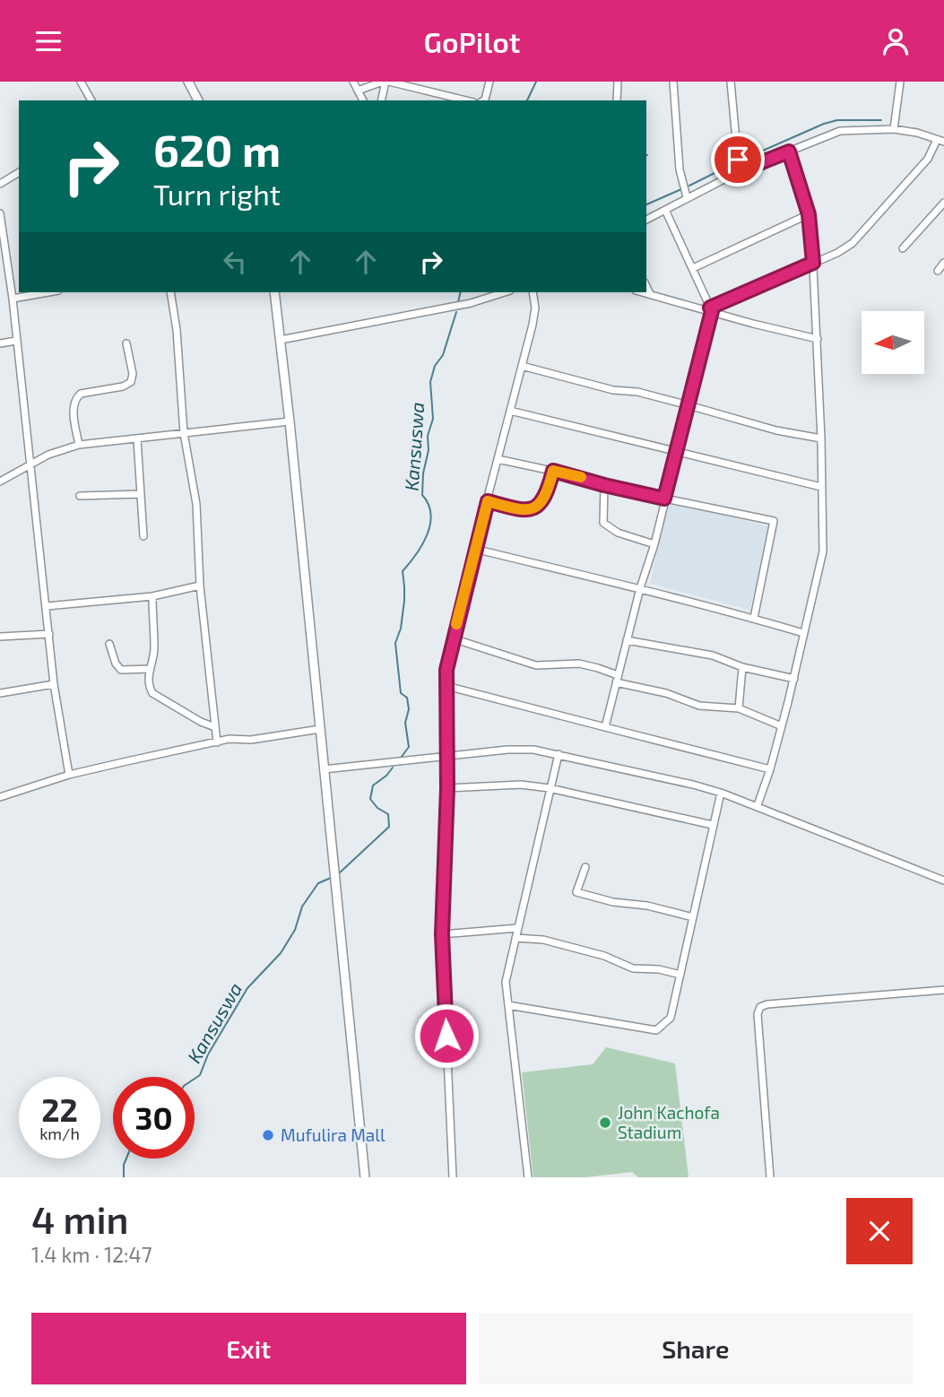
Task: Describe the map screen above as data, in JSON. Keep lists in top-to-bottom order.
{
  "water": ["Kansuswa"],
  "places": ["John Kachofa Stadium", "Mufulira Mall"],
  "north": "left",
  "page": {
    "header": "GoPilot",
    "turn": ["620 m", "Turn right"],
    "speed": "22 km/h",
    "limit": "30",
    "heading": ["4 min", "1.4 km · 12:47"],
    "buttons": ["Exit", "Share"]
  }
}
